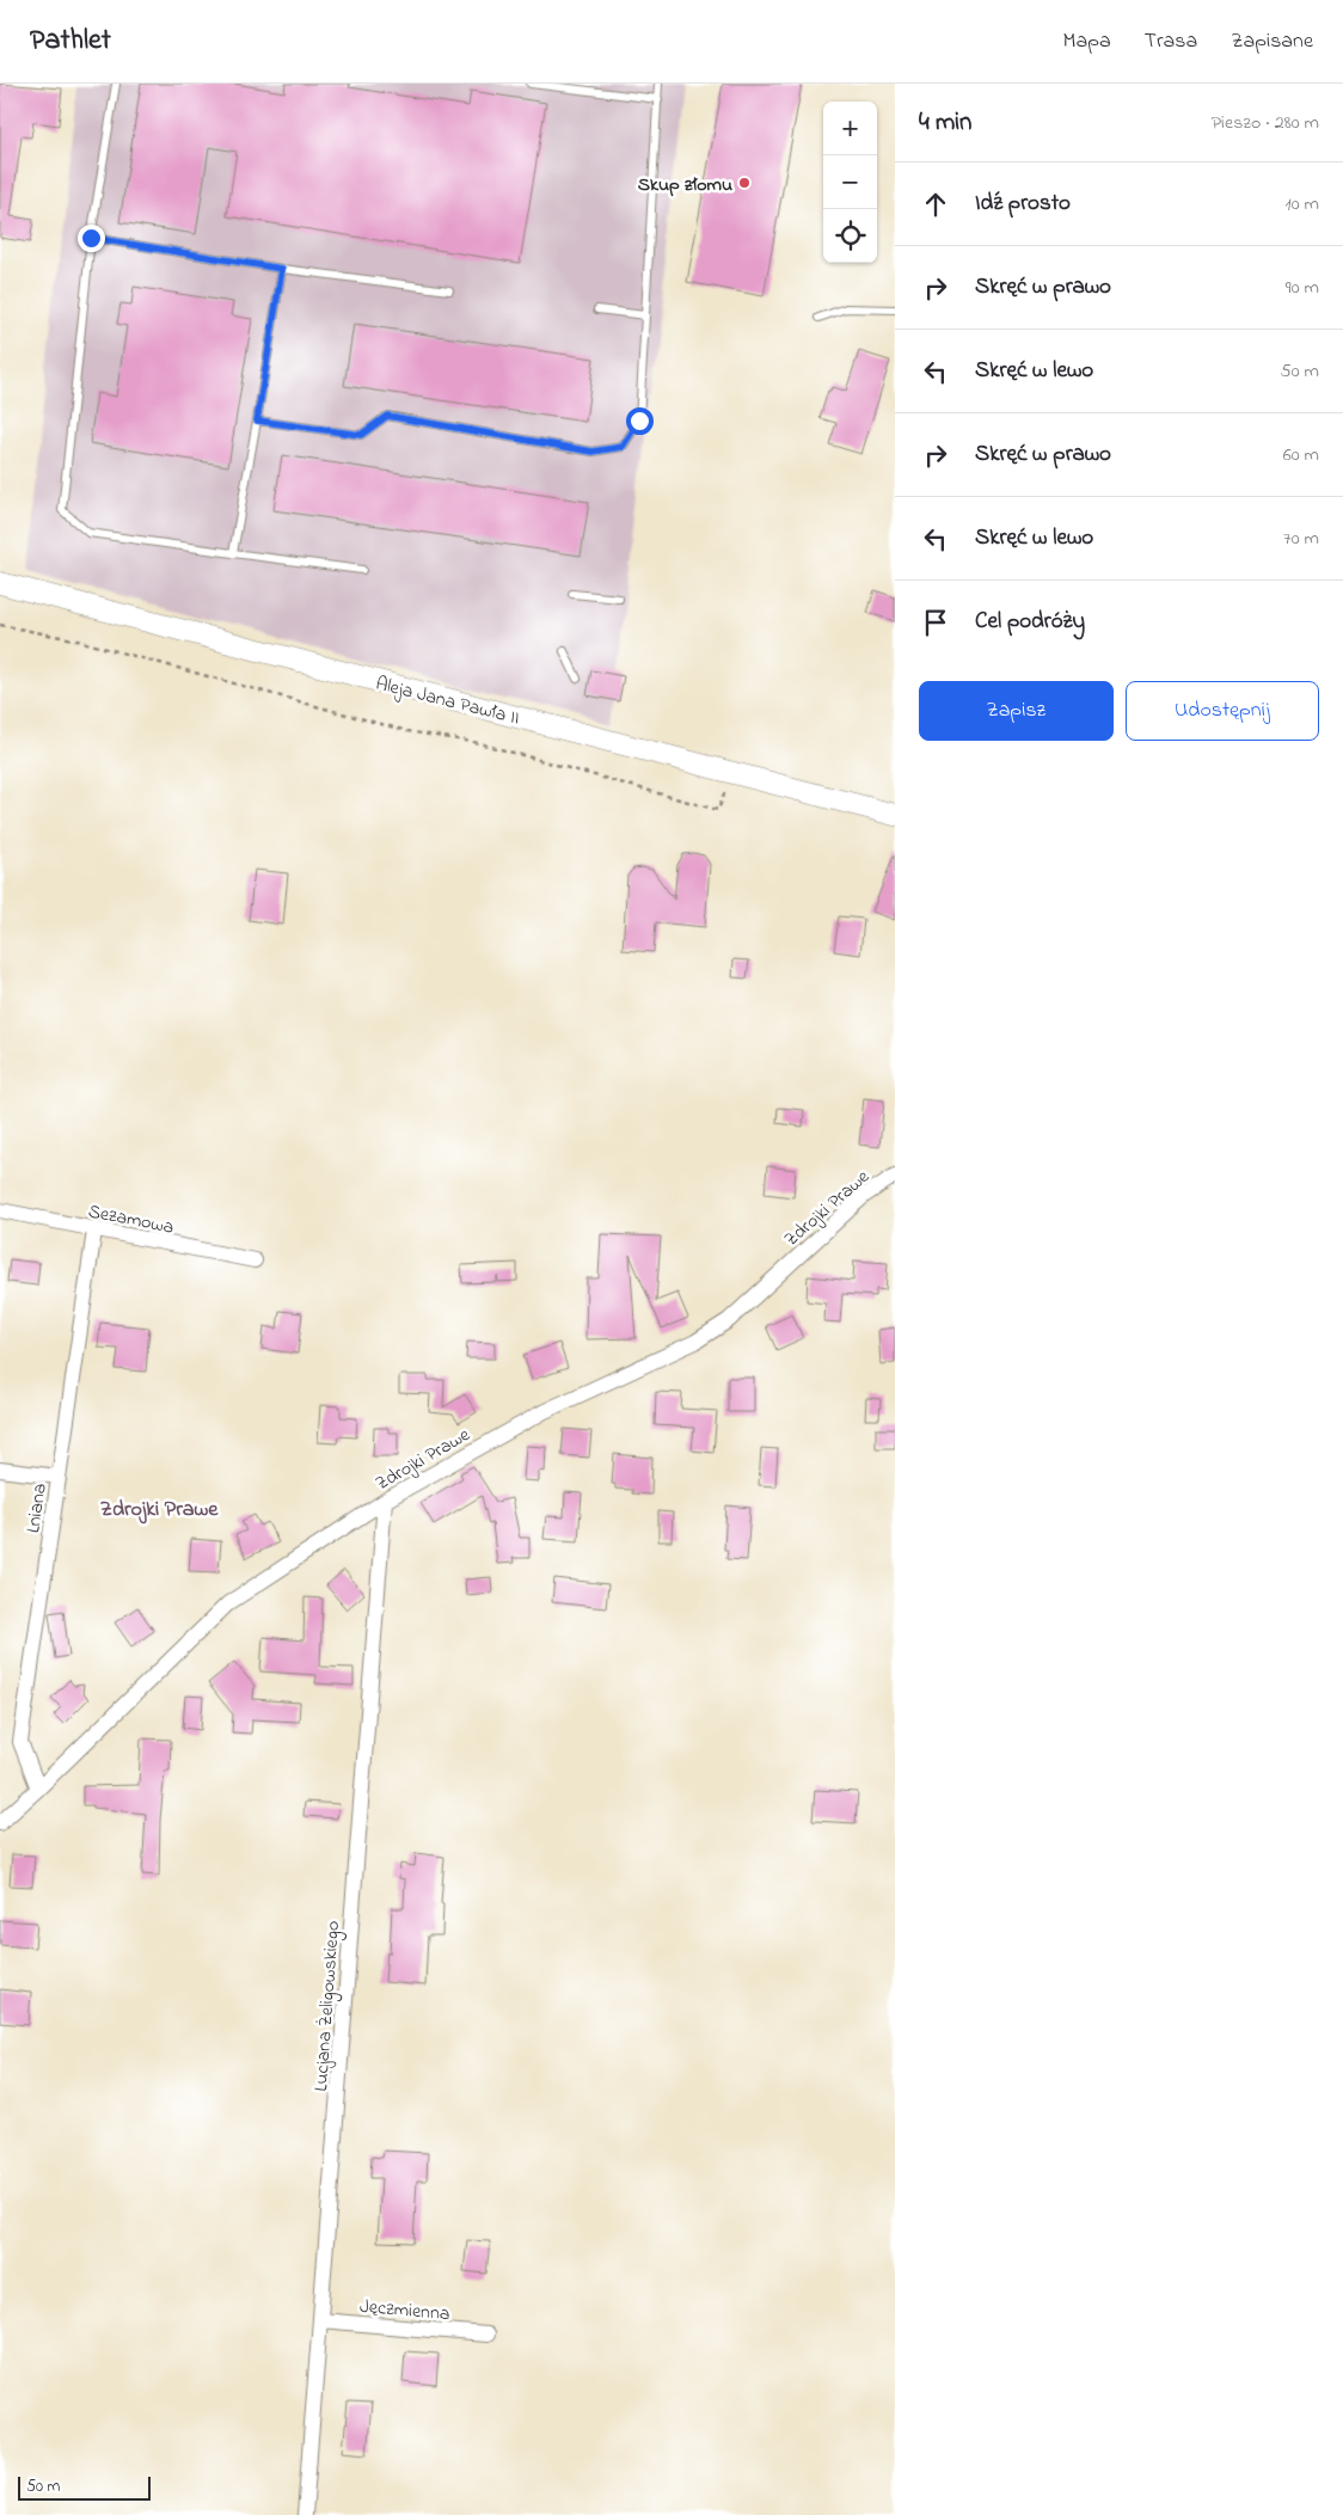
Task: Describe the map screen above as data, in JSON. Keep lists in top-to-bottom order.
{
  "streets": {
    "main road": ["Aleja Jana Pawła II"],
    "street": [
      "Zdrojki Prawe",
      "Sezamowa",
      "Lniana",
      "Lucjana Żeligowskiego",
      "Jęczmienna"
    ]
  },
  "crossings": [
    ["Zdrojki Prawe", "Lniana"],
    ["Zdrojki Prawe", "Lucjana Żeligowskiego"],
    ["Sezamowa", "Lniana"],
    ["Lucjana Żeligowskiego", "Jęczmienna"]
  ],
  "districts": ["Zdrojki Prawe"],
  "places": ["Skup złomu"],
  "scale_bar": "50 m",
  "page": {
    "header": "Pathlet",
    "nav": ["Mapa", "Trasa", "Zapisane"],
    "heading": ["4 min", "Pieszo · 280 m"],
    "map_buttons": ["+", "−"],
    "list": [
      ["Idź prosto", "10 m"],
      ["Skręć w prawo", "90 m"],
      ["Skręć w lewo", "50 m"],
      ["Skręć w prawo", "60 m"],
      ["Skręć w lewo", "70 m"],
      "Cel podróży"
    ],
    "buttons": ["Zapisz", "Udostępnij"],
    "scale": "50 m"
  }
}
